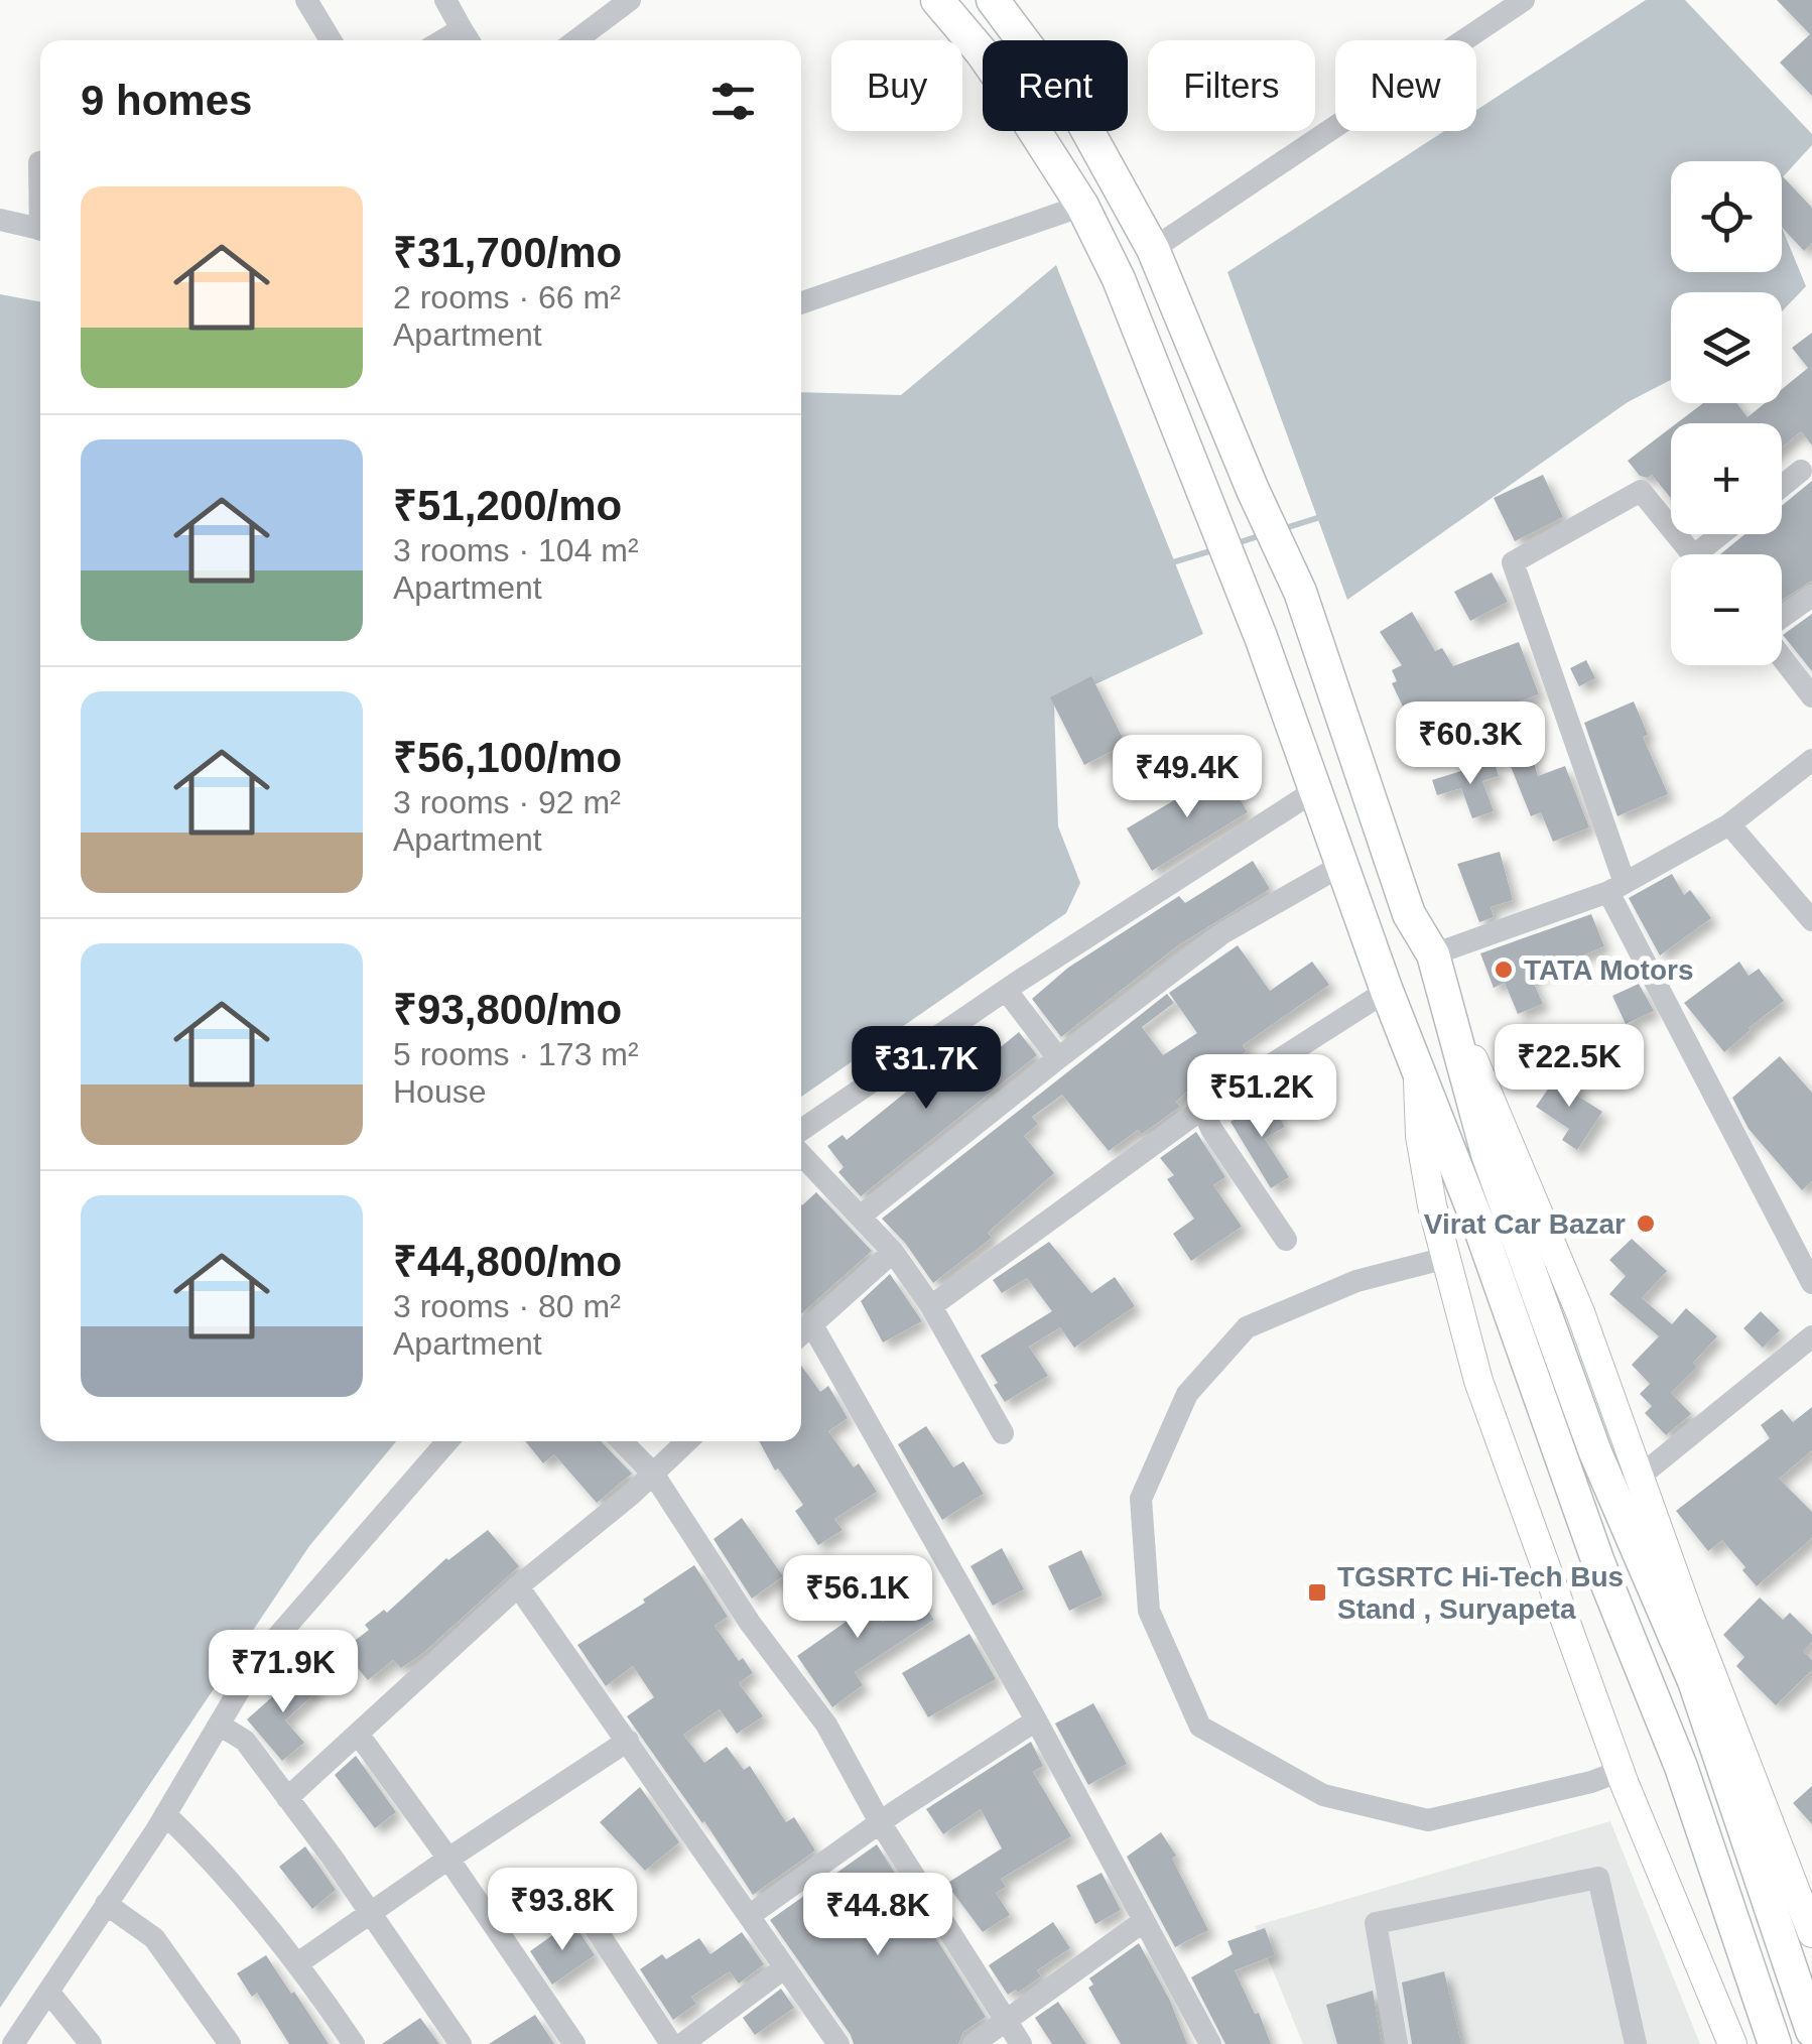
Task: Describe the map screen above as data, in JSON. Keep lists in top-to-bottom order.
{
  "places": {
    "other": ["TATA Motors", "Virat Car Bazar"],
    "transit": ["TGSRTC Hi-Tech Bus Stand , Suryapeta"]
  },
  "page": {
    "chip": [
      "Buy",
      "Rent",
      "Filters",
      "New"
    ],
    "heading": "9 homes",
    "map_buttons": ["+", "−"],
    "list": [
      {
        "name": "₹31,700/mo",
        "note": "2 rooms · 66 m² · Apartment"
      },
      {
        "name": "₹51,200/mo",
        "note": "3 rooms · 104 m² · Apartment"
      },
      {
        "name": "₹56,100/mo",
        "note": "3 rooms · 92 m² · Apartment"
      },
      {
        "name": "₹93,800/mo",
        "note": "5 rooms · 173 m² · House"
      },
      {
        "name": "₹44,800/mo",
        "note": "3 rooms · 80 m² · Apartment"
      }
    ],
    "price": [
      "₹60.3K",
      "₹49.4K",
      "₹22.5K",
      "₹31.7K",
      "₹51.2K",
      "₹56.1K",
      "₹71.9K",
      "₹93.8K",
      "₹44.8K"
    ]
  }
}
